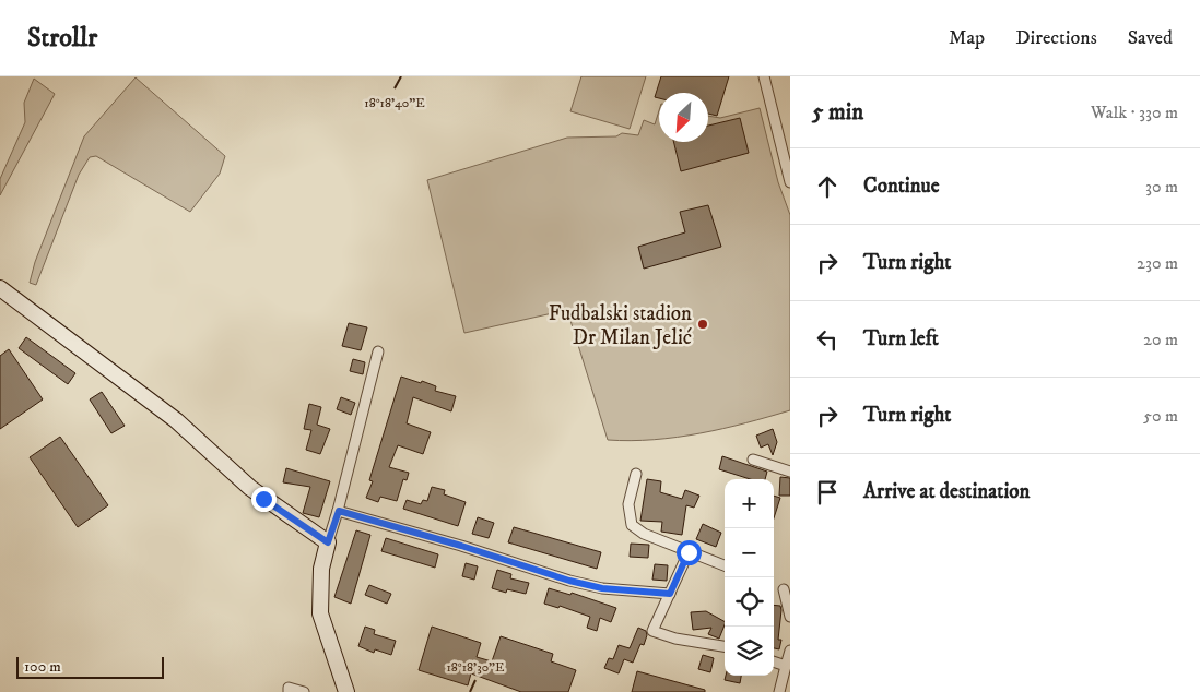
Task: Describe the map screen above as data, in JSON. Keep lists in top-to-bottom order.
{
  "places": ["Fudbalski stadion Dr Milan Jelić"],
  "scale_bar": "100 m",
  "north": "bottom left",
  "page": {
    "header": "Strollr",
    "nav": ["Map", "Directions", "Saved"],
    "heading": ["5 min", "Walk · 330 m"],
    "list": [
      ["Continue", "30 m"],
      ["Turn right", "230 m"],
      ["Turn left", "20 m"],
      ["Turn right", "50 m"],
      "Arrive at destination"
    ],
    "map_buttons": ["+", "−"],
    "scale": "100 m"
  },
  "coordinates": ["18°18'40\"E", "18°18'30\"E"]
}
